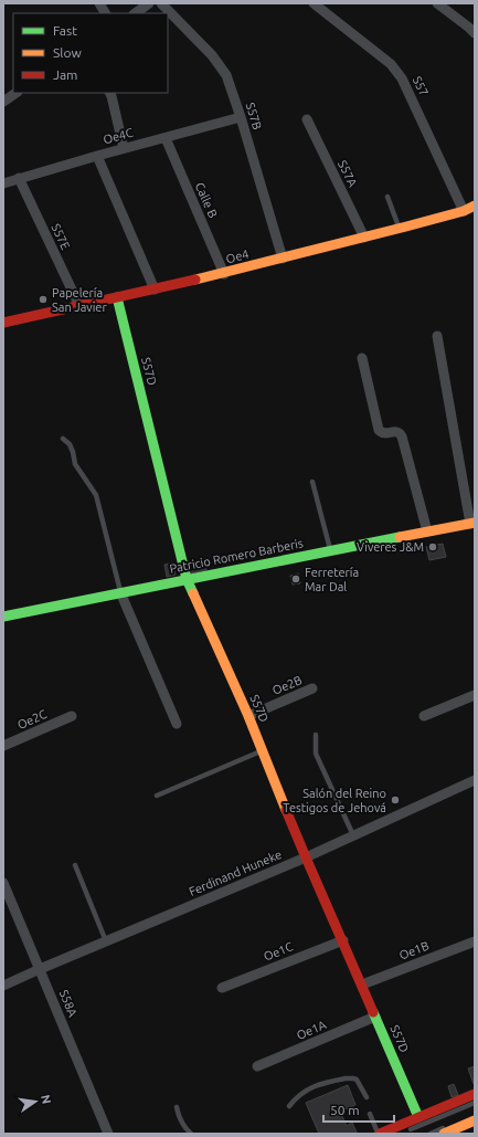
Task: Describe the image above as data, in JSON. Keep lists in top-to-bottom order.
{
  "streets": {
    "street": [
      "S57",
      "S57B",
      "Oe4C",
      "S57A",
      "Calle B",
      "S57E",
      "Oe4",
      "S57D",
      "Patricio Romero Barberis",
      "Oe2B",
      "Oe2C",
      "Ferdinand Huneke",
      "Oe1B",
      "Oe1C",
      "S58A",
      "Oe1A"
    ]
  },
  "crossings": [
    ["S57", "Oe4"],
    ["S57B", "Oe4C"],
    ["S57B", "Oe4"],
    ["Oe4C", "Calle B"],
    ["Oe4C", "S57E"],
    ["S57A", "Oe4"],
    ["Calle B", "Oe4"],
    ["S57E", "Oe4"],
    ["Oe4", "S57D"],
    ["S57D", "Patricio Romero Barberis"],
    ["S57D", "Oe2B"],
    ["S57D", "Ferdinand Huneke"],
    ["S57D", "Oe1B"],
    ["S57D", "Oe1C"],
    ["S57D", "Oe1A"],
    ["Ferdinand Huneke", "S58A"]
  ],
  "places": [
    "Papelería San Javier",
    "Viveres J&M",
    "Ferretería Mar Dal",
    "Salón del Reino Testigos de Jehová"
  ],
  "legend": ["Fast", "Slow", "Jam"],
  "scale_bar": "50 m",
  "north": "right"
}
